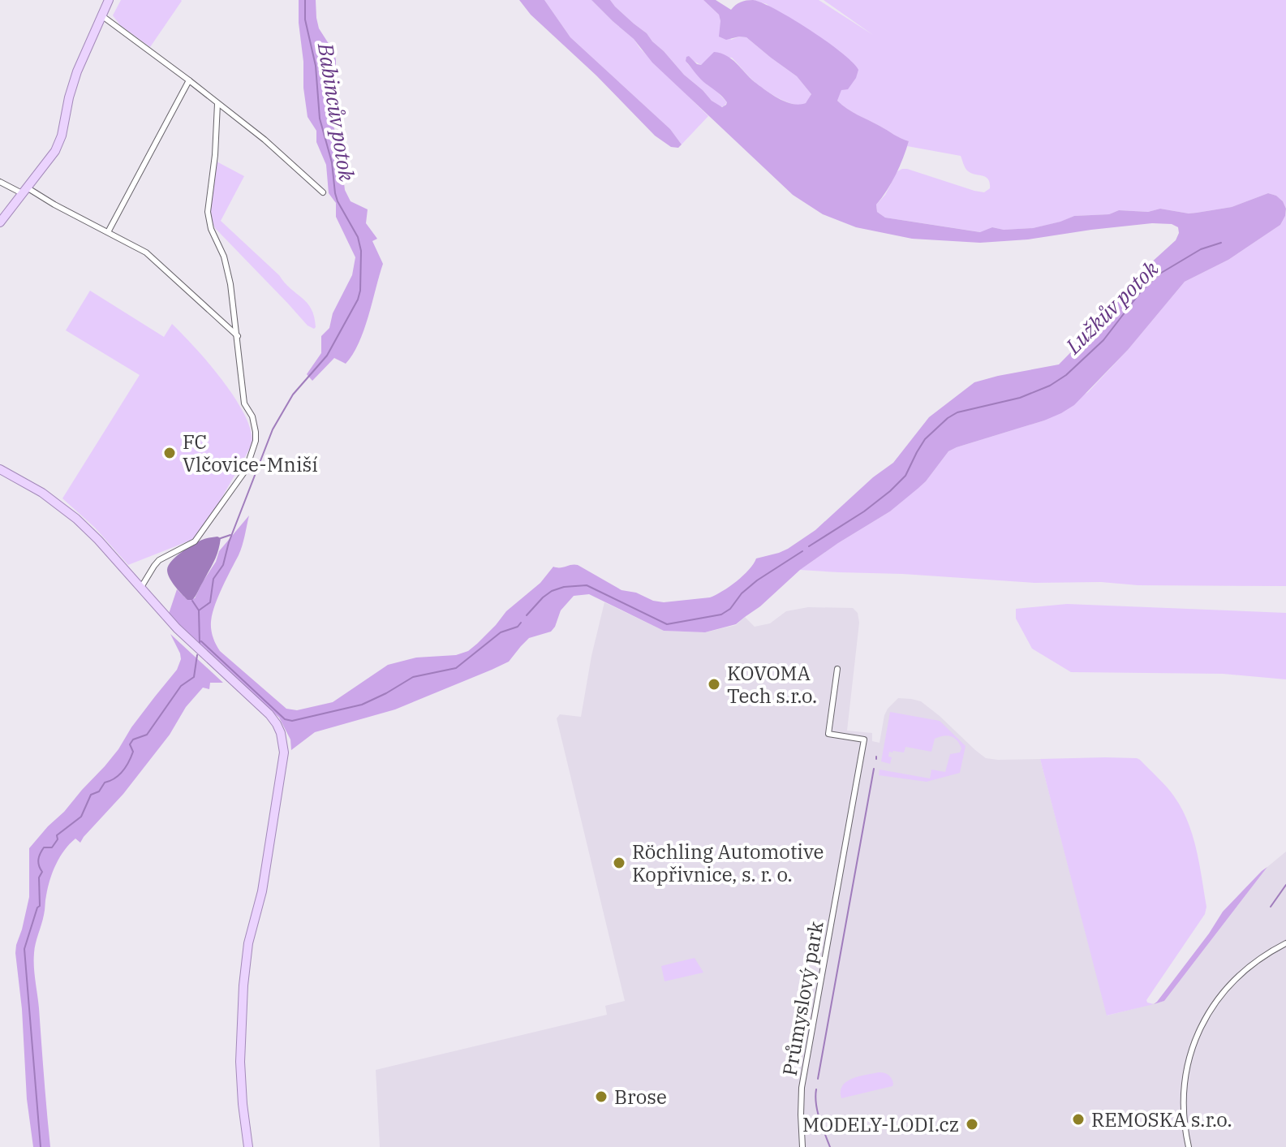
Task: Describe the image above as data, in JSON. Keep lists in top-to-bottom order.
{
  "streets": {
    "street": ["Průmyslový park"]
  },
  "water": ["Babincův potok", "Lužkův potok"],
  "places": [
    "FC Vlčovice-Mniší",
    "KOVOMA Tech s.r.o.",
    "Röchling Automotive Kopřivnice, s. r. o.",
    "Brose",
    "REMOSKA s.r.o.",
    "MODELY-LODI.cz"
  ]
}
